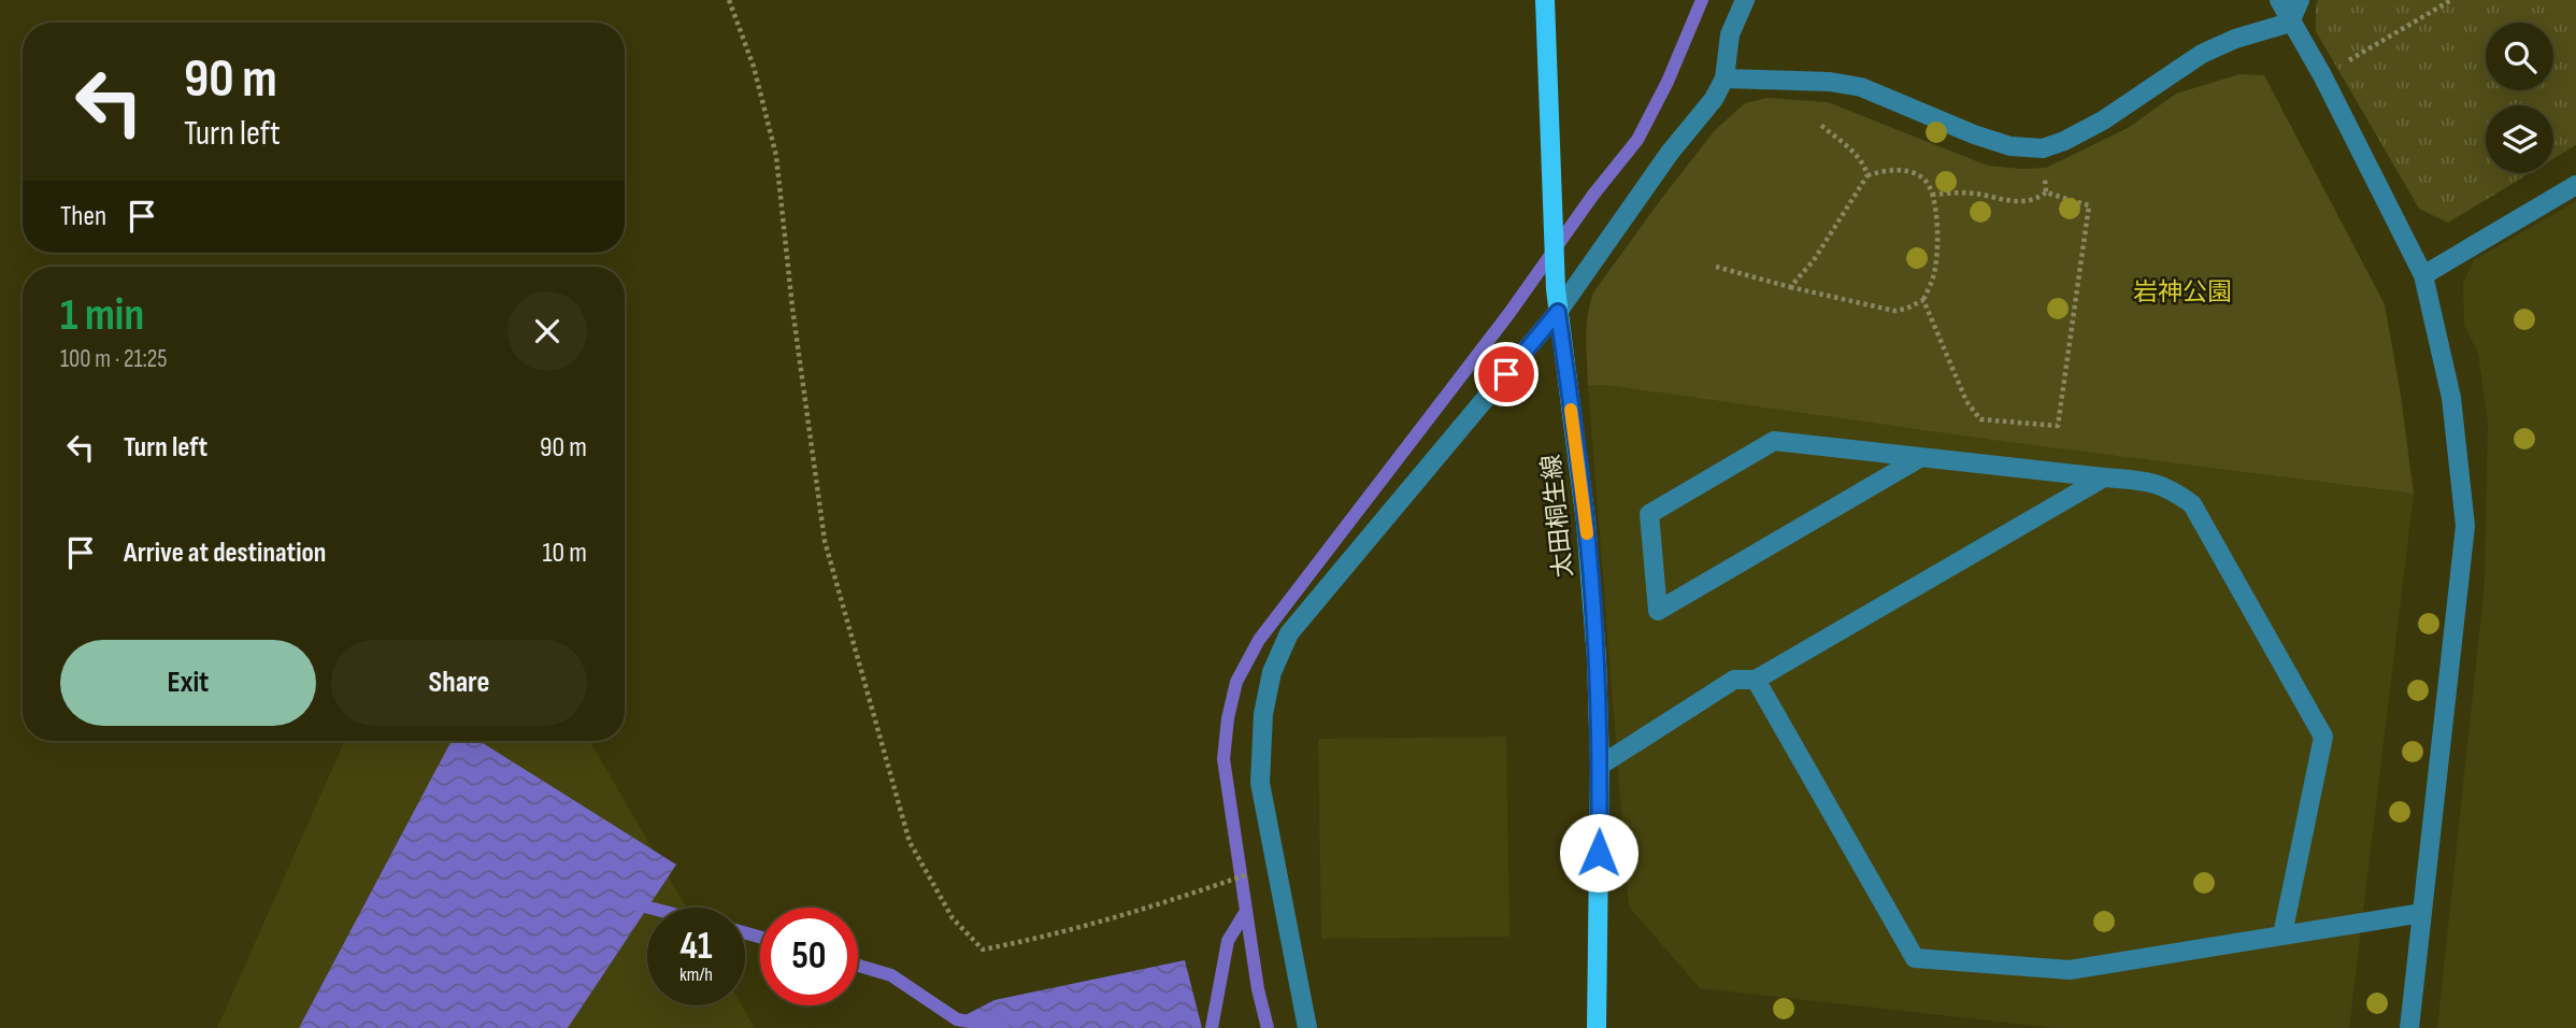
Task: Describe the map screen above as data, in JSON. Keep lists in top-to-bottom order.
{
  "streets": {
    "main road": ["太田桐生線"]
  },
  "parks": ["岩神公園"],
  "page": {
    "turn": ["90 m", "Turn left"],
    "then": "Then",
    "heading": ["1 min", "100 m · 21:25"],
    "list": [
      {
        "name": "Turn left",
        "value": "90 m"
      },
      {
        "name": "Arrive at destination",
        "value": "10 m"
      }
    ],
    "buttons": ["Exit", "Share"],
    "speed": "41 km/h",
    "limit": "50"
  }
}
